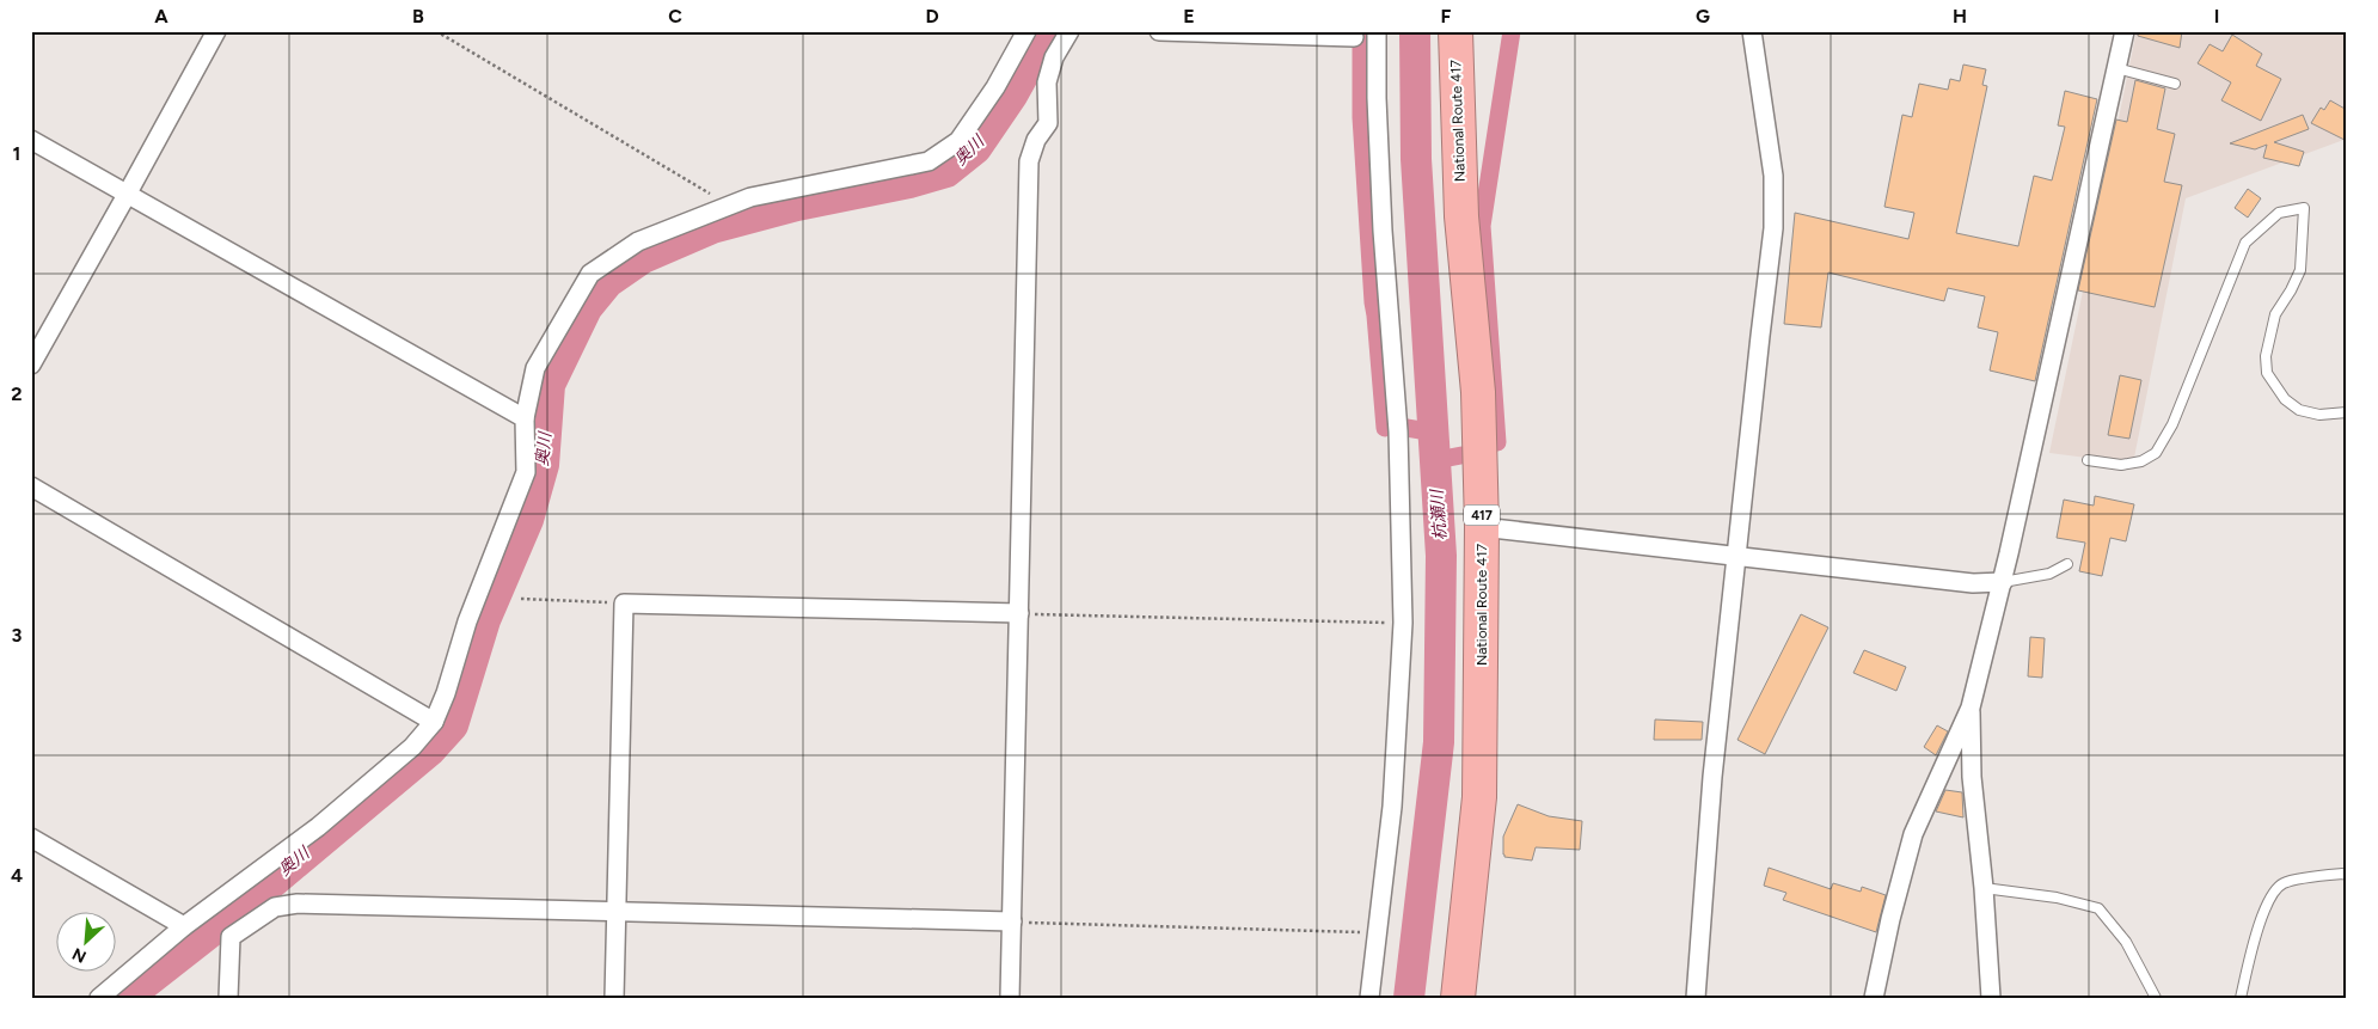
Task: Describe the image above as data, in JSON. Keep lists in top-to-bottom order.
{
  "streets": {
    "highway": ["National Route 417", "417"]
  },
  "water": ["奥川", "杭瀬川"],
  "north": "bottom left",
  "grid": {
    "columns": [
      "A",
      "B",
      "C",
      "D",
      "E",
      "F",
      "G",
      "H",
      "I"
    ],
    "rows": [
      "1",
      "2",
      "3",
      "4"
    ]
  }
}
